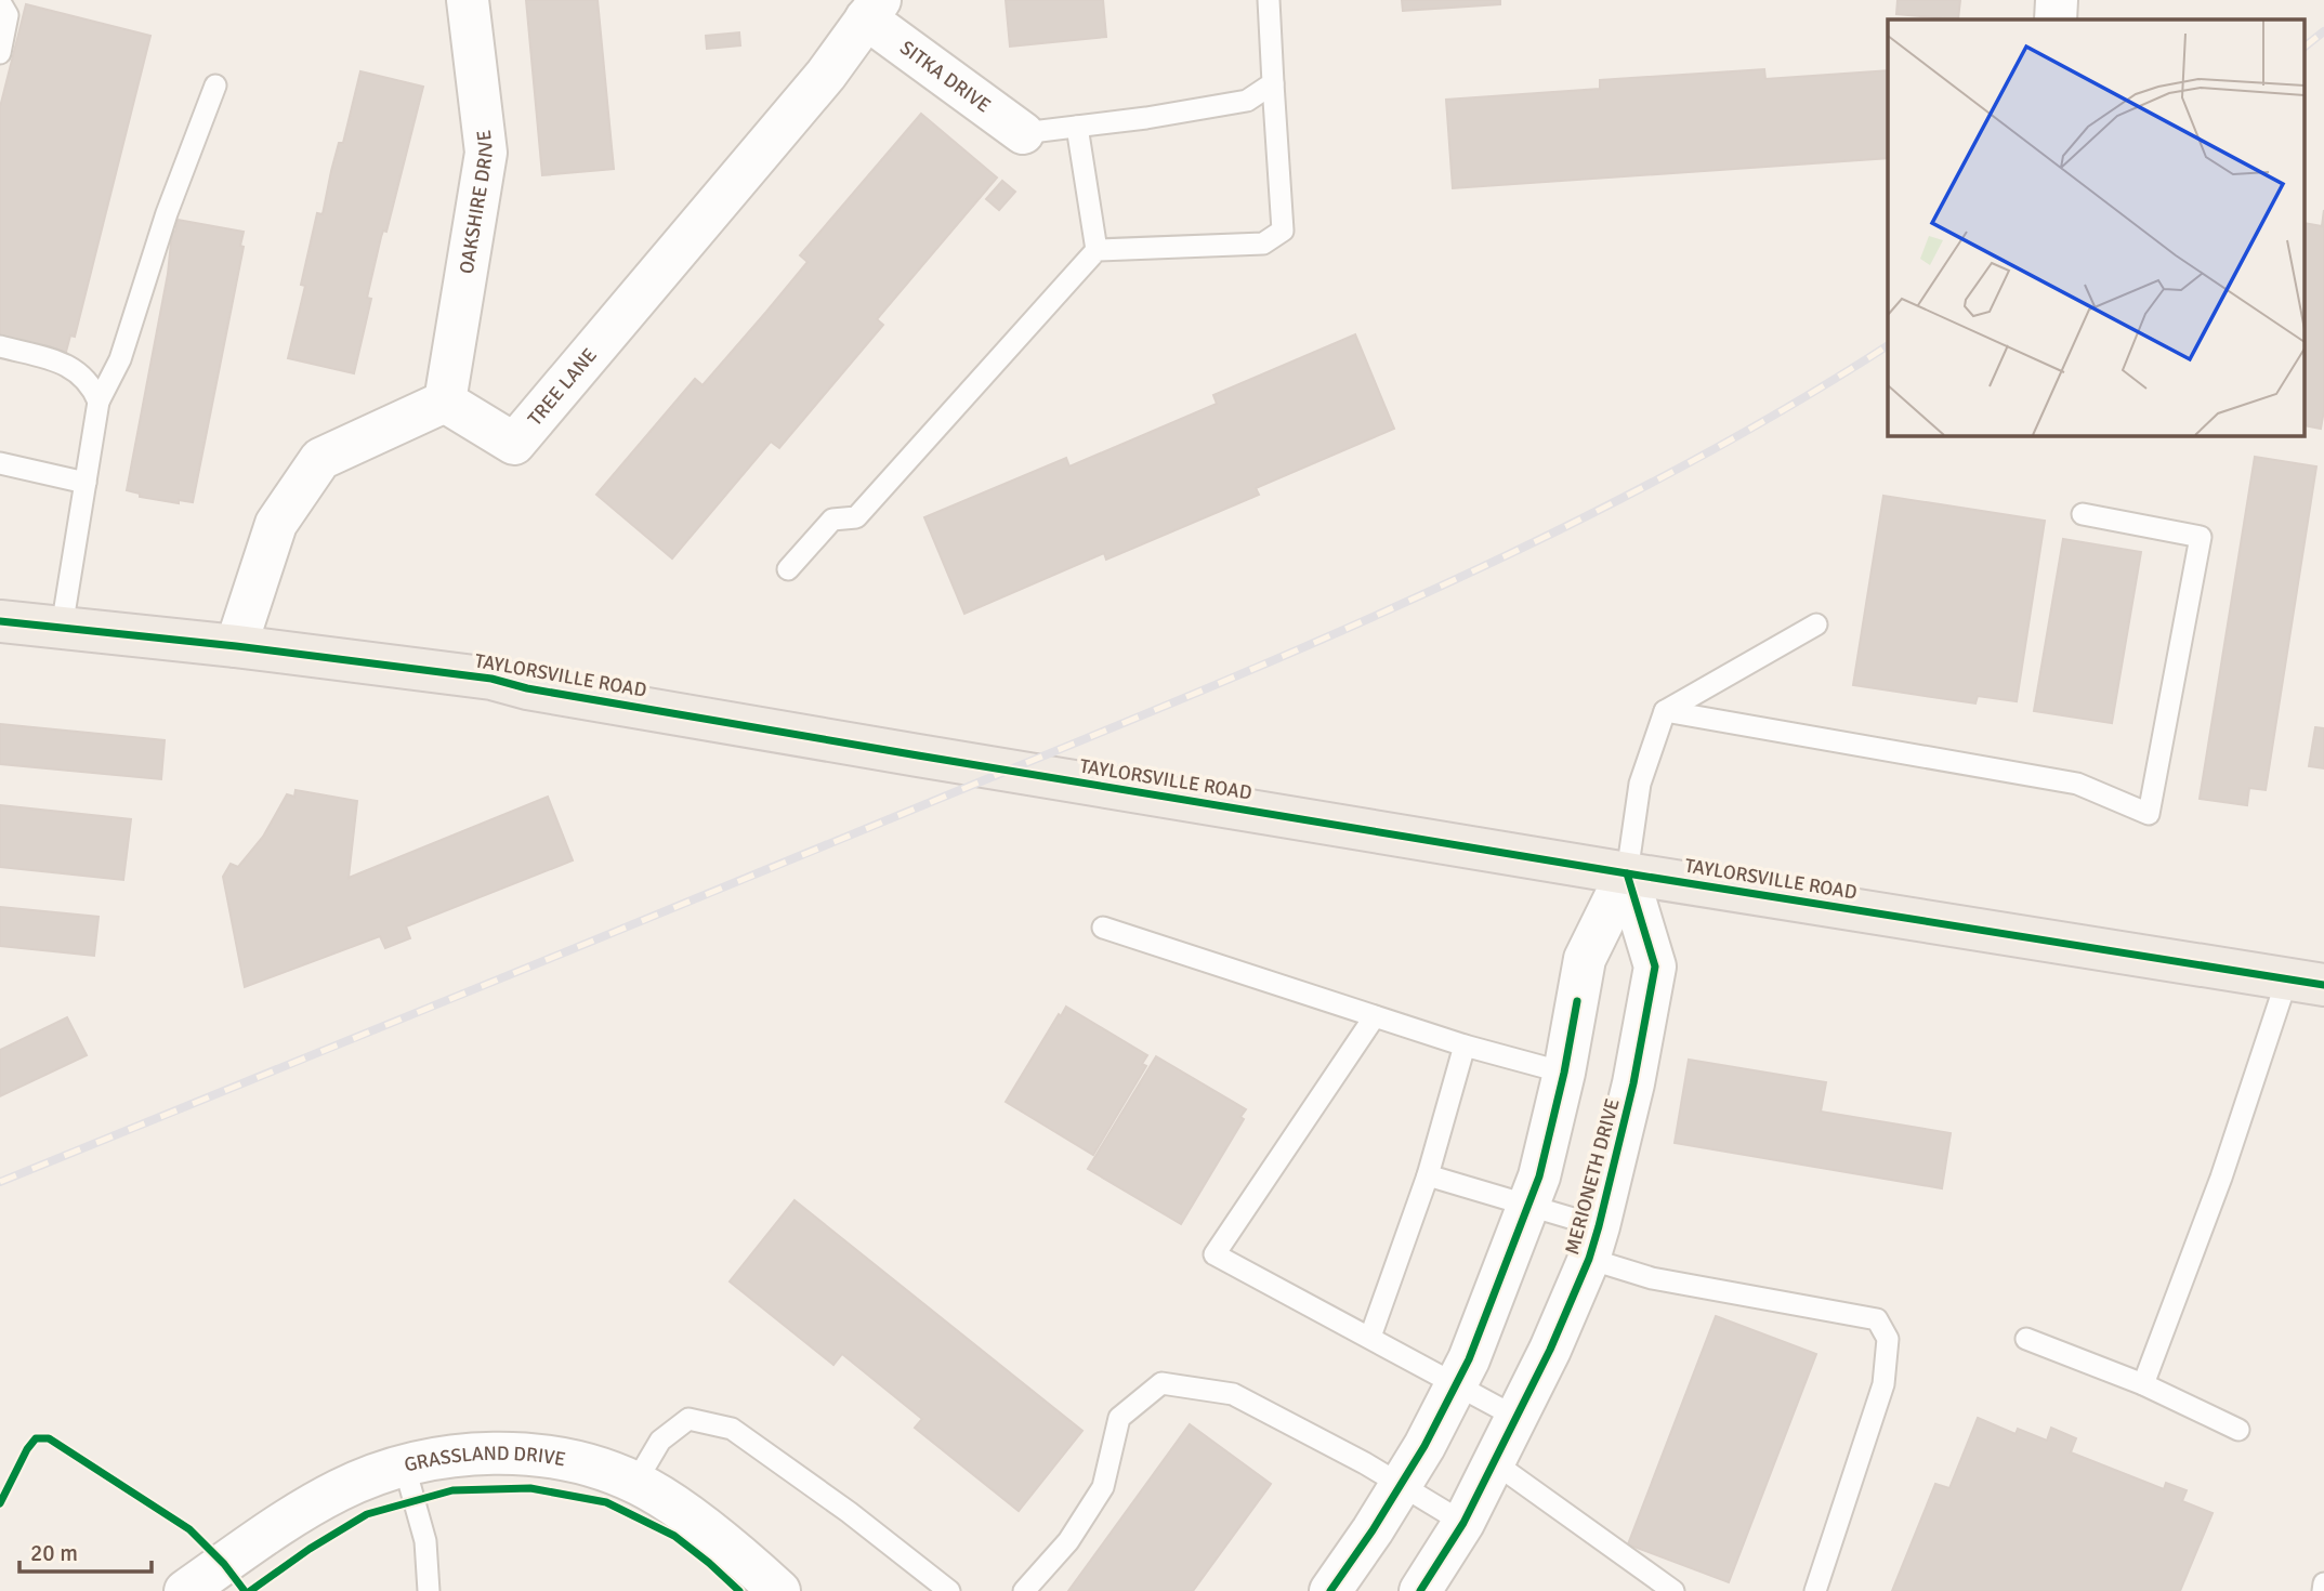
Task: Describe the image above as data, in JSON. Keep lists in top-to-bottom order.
{
  "streets": {
    "main road": ["TAYLORSVILLE ROAD"],
    "street": [
      "SITKA DRIVE",
      "OAKSHIRE DRIVE",
      "TREE LANE",
      "MERIONETH DRIVE",
      "GRASSLAND DRIVE"
    ]
  },
  "crossings": [
    ["SITKA DRIVE", "TREE LANE"],
    ["OAKSHIRE DRIVE", "TREE LANE"],
    ["TAYLORSVILLE ROAD", "MERIONETH DRIVE"]
  ],
  "scale_bar": "20 m"
}
